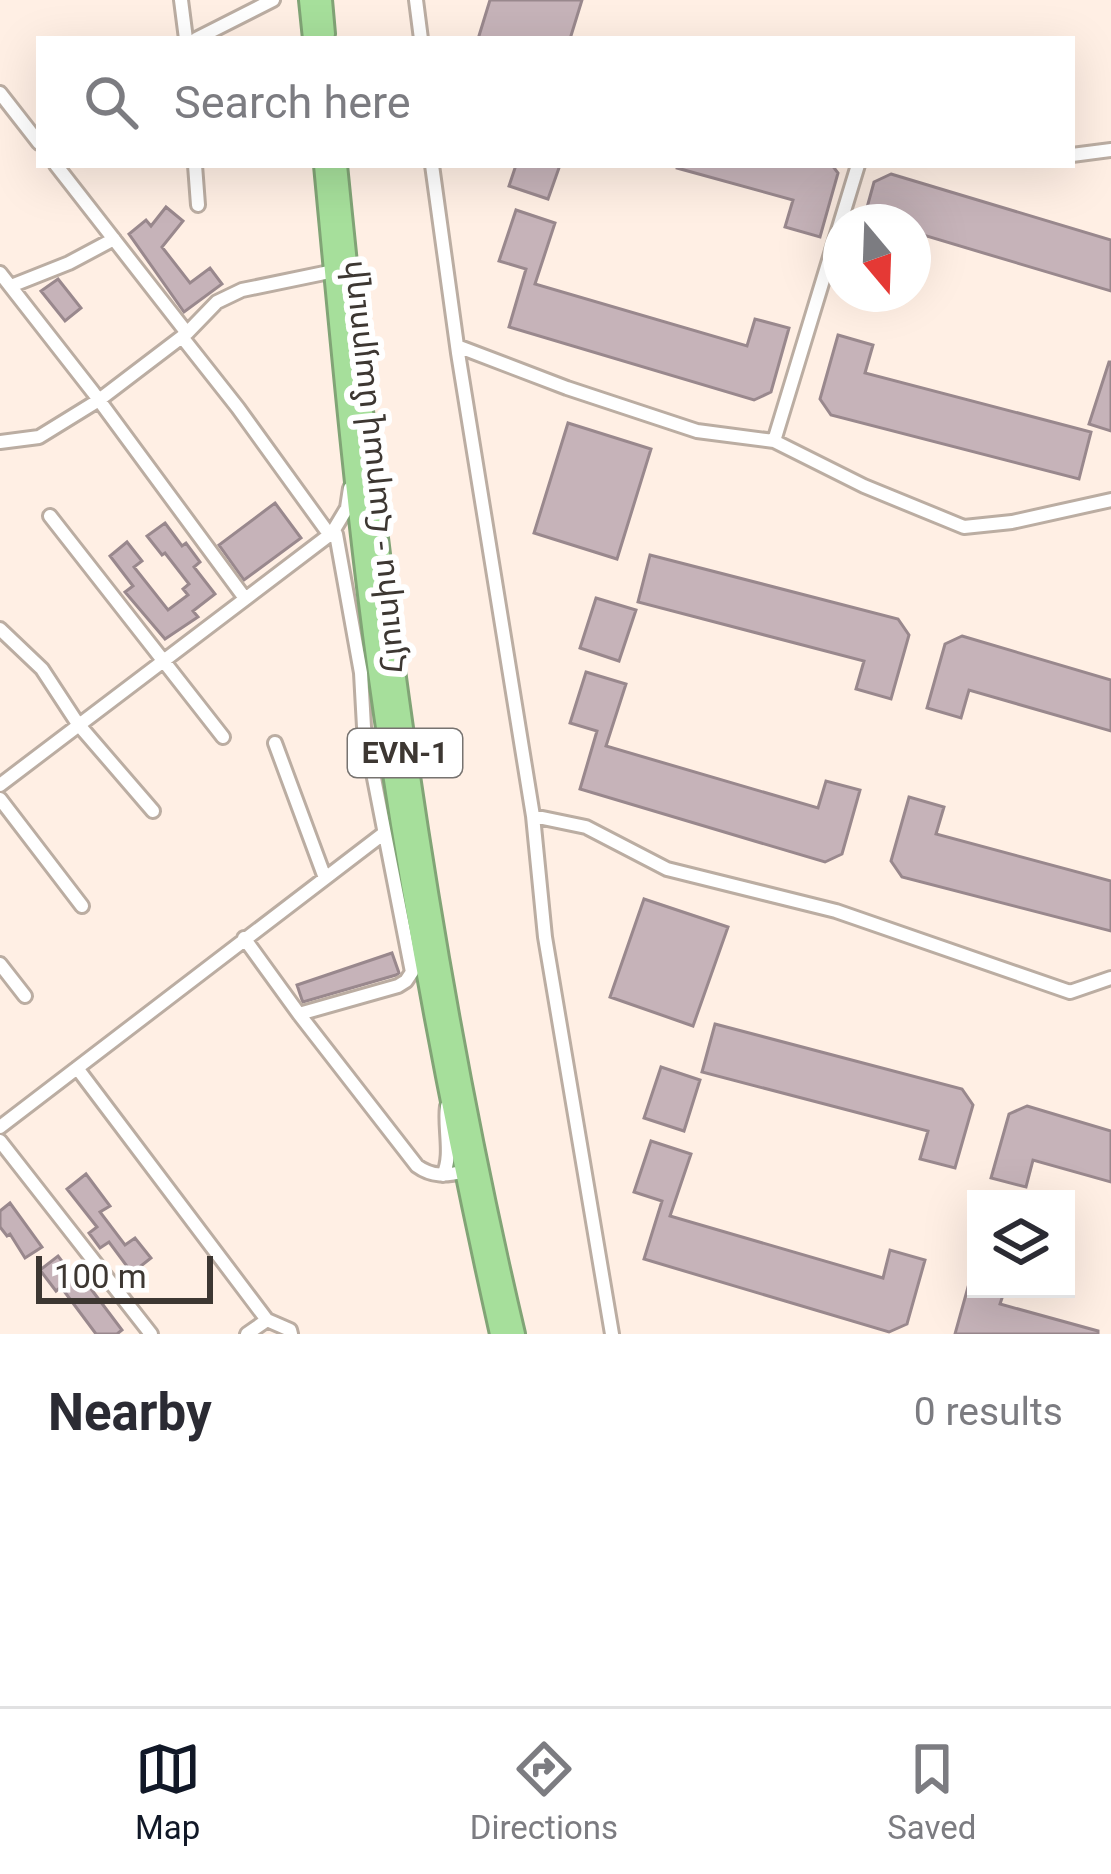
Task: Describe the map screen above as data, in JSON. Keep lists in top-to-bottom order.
{
  "streets": {
    "highway": ["Հյուսիս - Հարավ մայրուղի", "EVN-1"]
  },
  "scale_bar": "100 m",
  "north": "bottom",
  "page": {
    "search": "Search here",
    "scale": "100 m",
    "heading": ["Nearby", "0 results"],
    "nav": ["Map", "Directions", "Saved"]
  }
}
